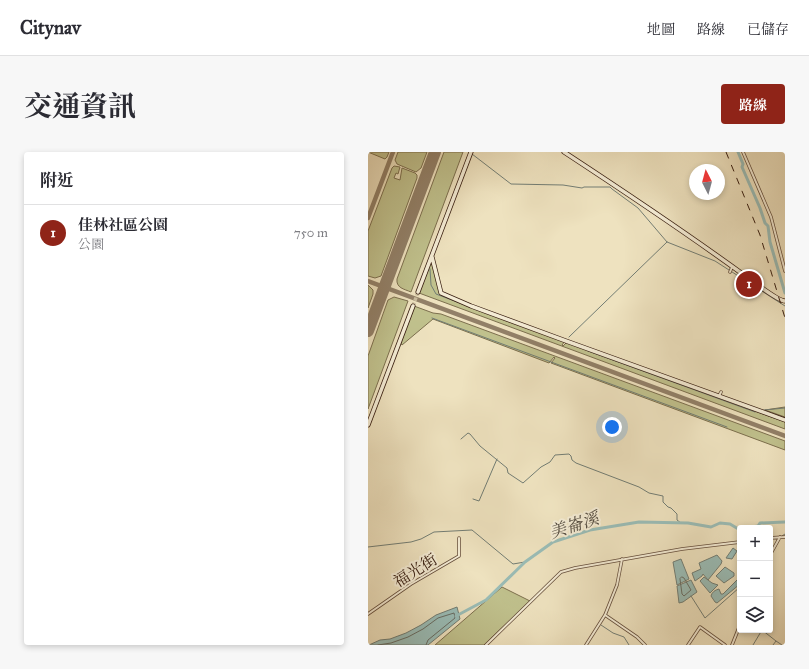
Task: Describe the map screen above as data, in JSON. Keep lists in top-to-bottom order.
{
  "streets": {
    "street": ["福光街"]
  },
  "water": ["美崙溪"],
  "north": "top",
  "page": {
    "header": "Citynav",
    "nav": ["地圖", "路線", "已儲存"],
    "title": "交通資訊",
    "buttons": "路線",
    "heading": "附近",
    "list": [
      {
        "mark": "1",
        "name": "佳林社區公園",
        "note": "公園",
        "value": "750 m"
      }
    ],
    "pins": "1",
    "map_buttons": ["+", "−"]
  }
}
